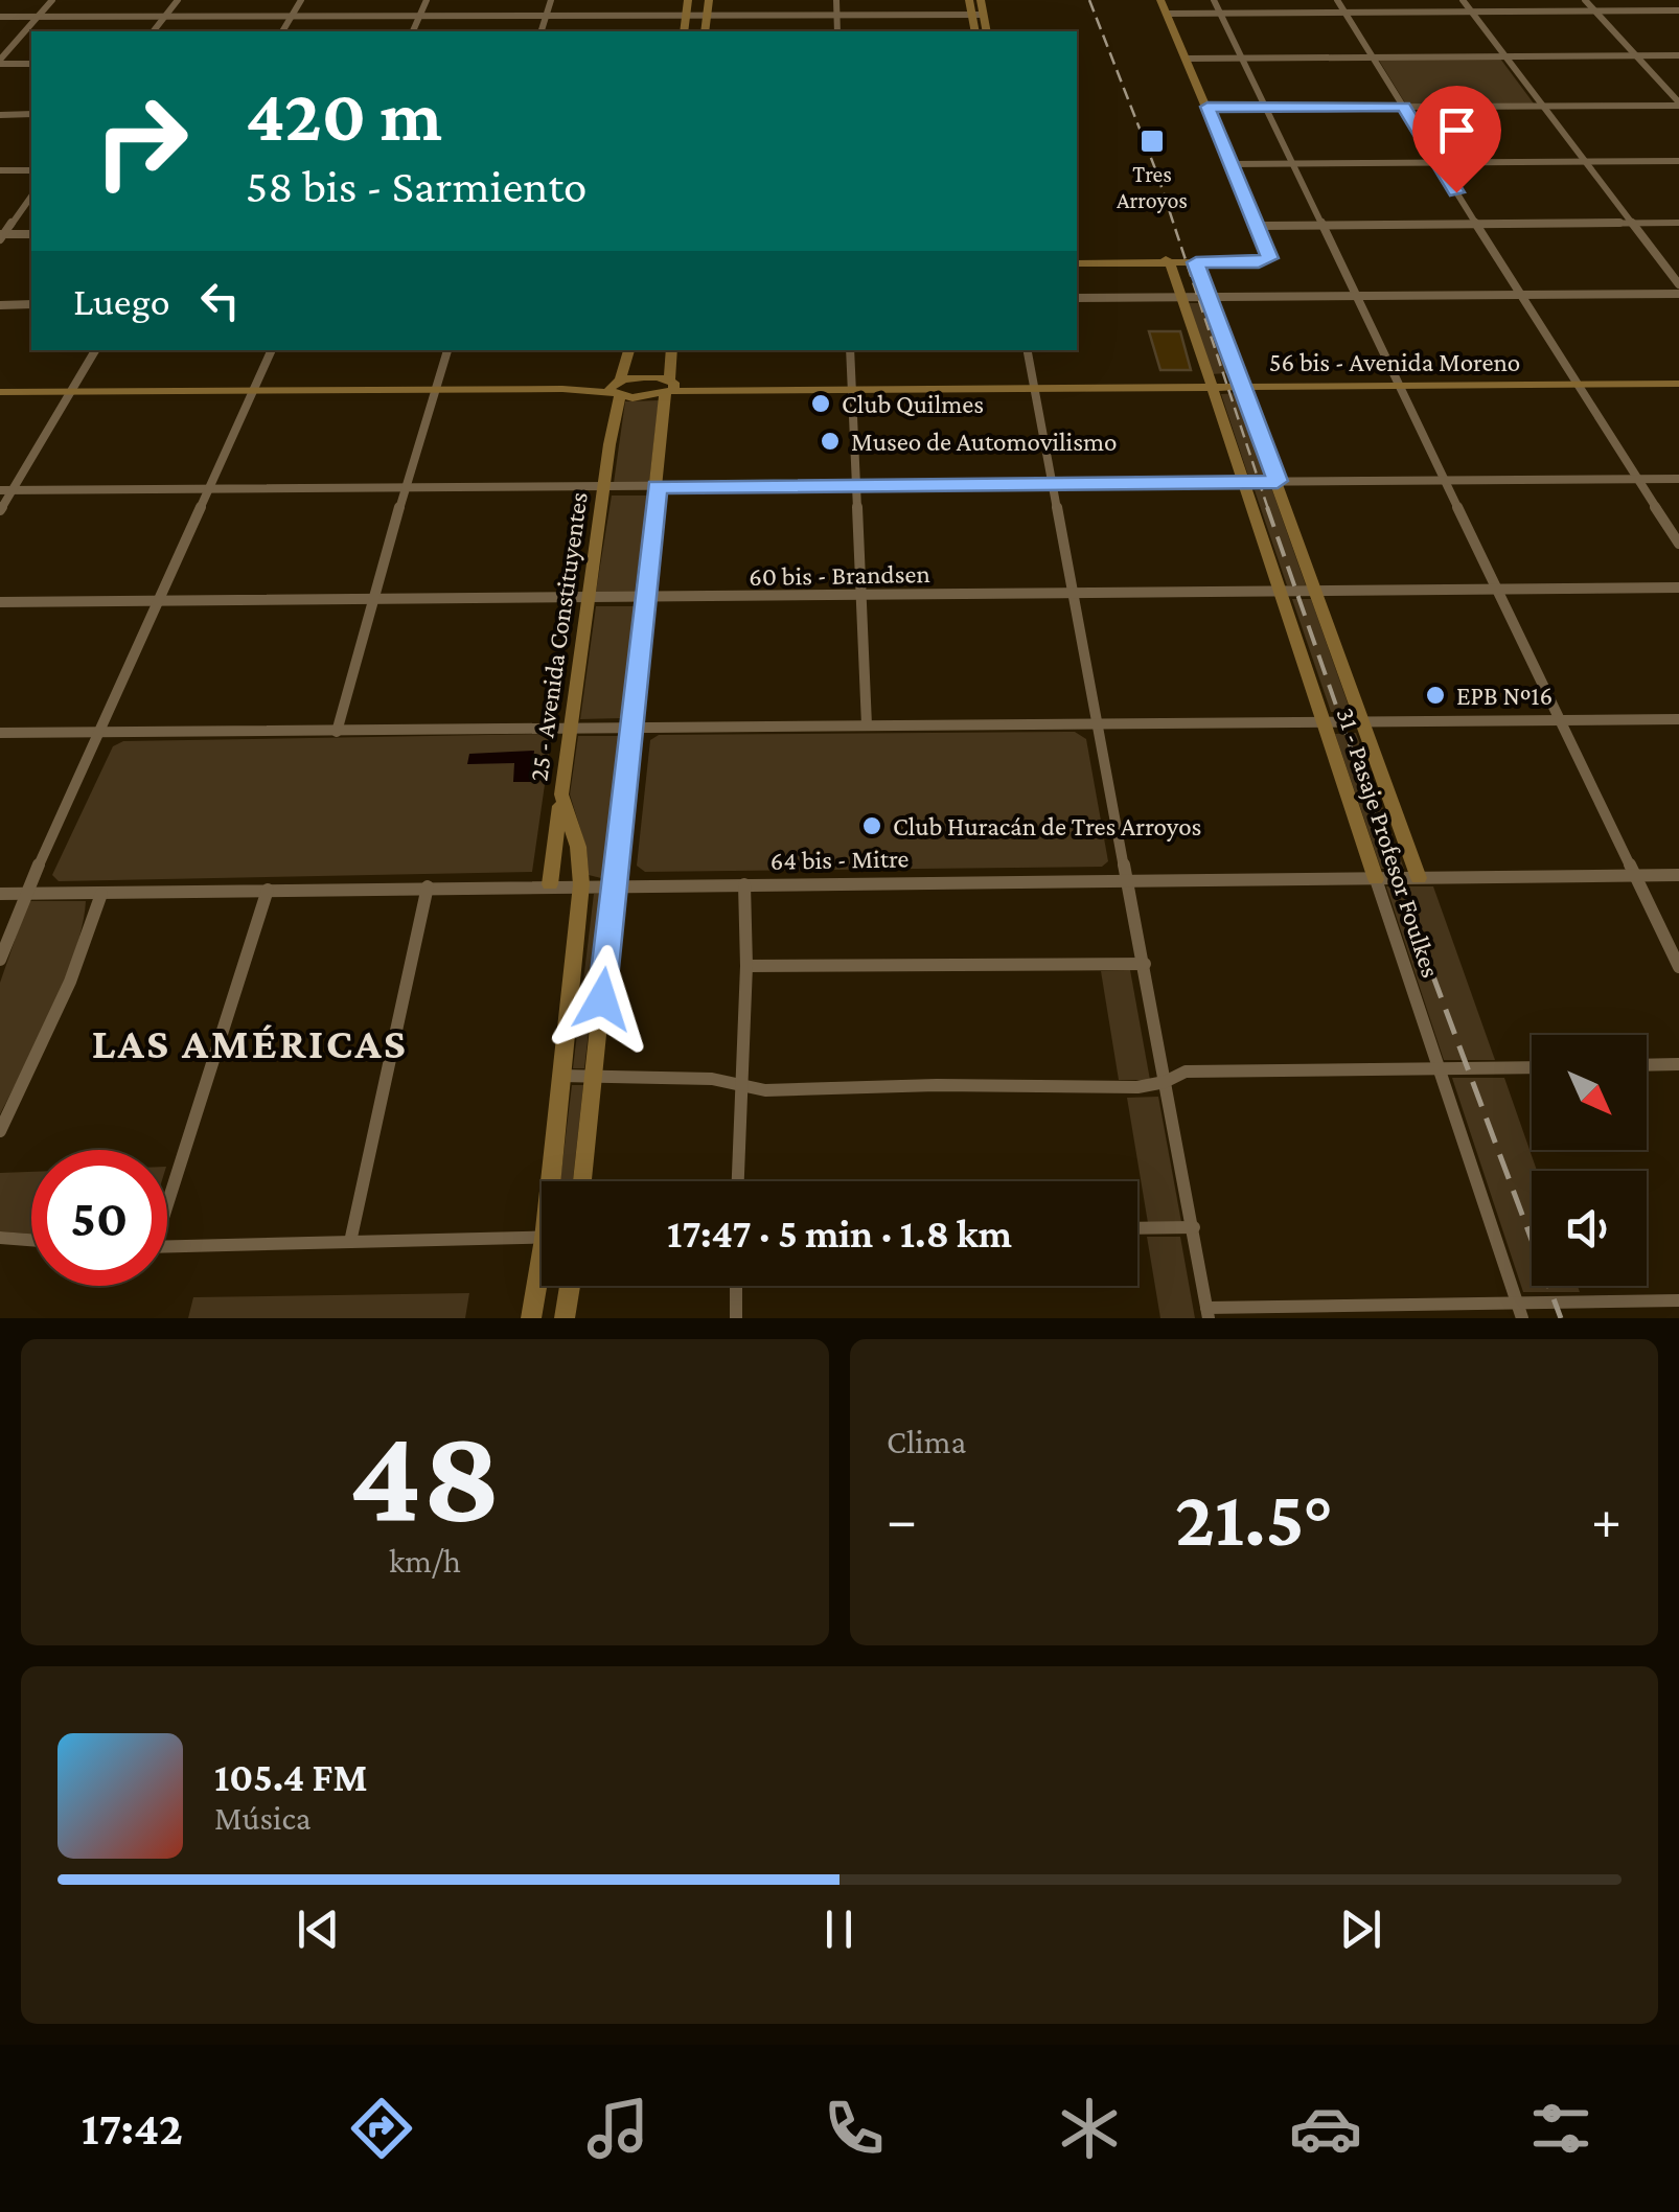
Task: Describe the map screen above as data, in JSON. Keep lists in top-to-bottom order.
{
  "streets": {
    "main road": ["56 bis - Avenida Moreno", "25 - Avenida Constituyentes", "31 - Pasaje Profesor Foulkes"],
    "street": ["60 bis - Brandsen", "64 bis - Mitre"]
  },
  "crossings": [
    ["56 bis - Avenida Moreno", "31 - Pasaje Profesor Foulkes"],
    ["60 bis - Brandsen", "25 - Avenida Constituyentes"],
    ["60 bis - Brandsen", "31 - Pasaje Profesor Foulkes"],
    ["25 - Avenida Constituyentes", "64 bis - Mitre"],
    ["31 - Pasaje Profesor Foulkes", "64 bis - Mitre"]
  ],
  "districts": ["LAS AMÉRICAS"],
  "places": {
    "transit": ["Tres Arroyos"],
    "other": [
      "Club Quilmes",
      "Museo de Automovilismo",
      "EPB Nº16",
      "Club Huracán de Tres Arroyos"
    ]
  },
  "north": "bottom right",
  "page": {
    "turn": ["420 m", "58 bis - Sarmiento"],
    "then": "Luego",
    "limit": "50",
    "trip": "17:47 · 5 min · 1.8 km",
    "tile": [
      ["48", "km/h"],
      "Clima"
    ],
    "heat": ["−", "21.5°", "+"],
    "song": ["105.4 FM", "Música"],
    "tabs": "17:42"
  }
}
